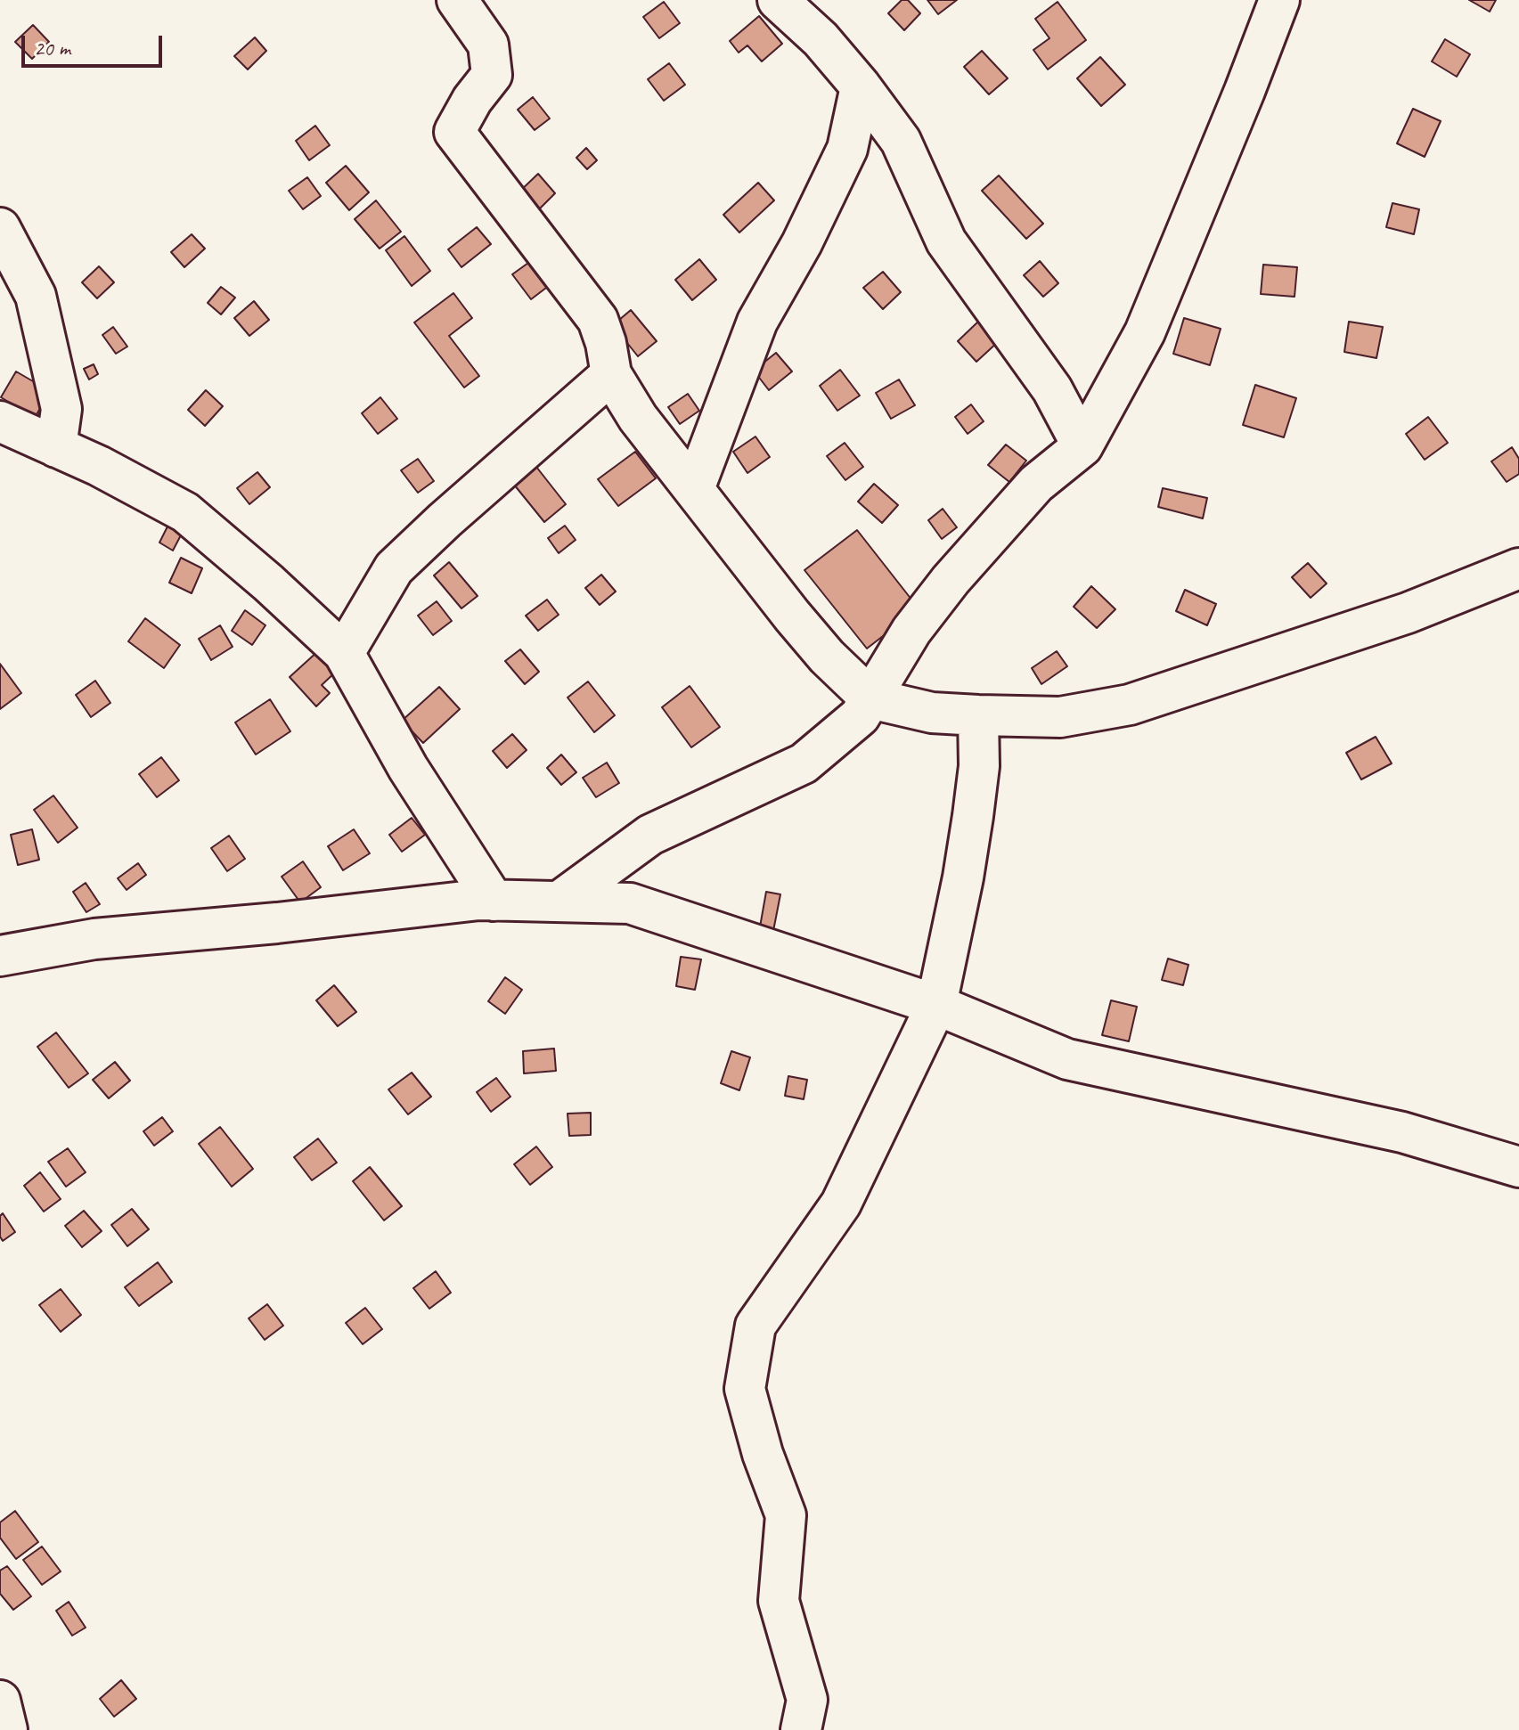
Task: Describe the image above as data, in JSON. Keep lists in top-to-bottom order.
{
  "scale_bar": "20 m"
}
